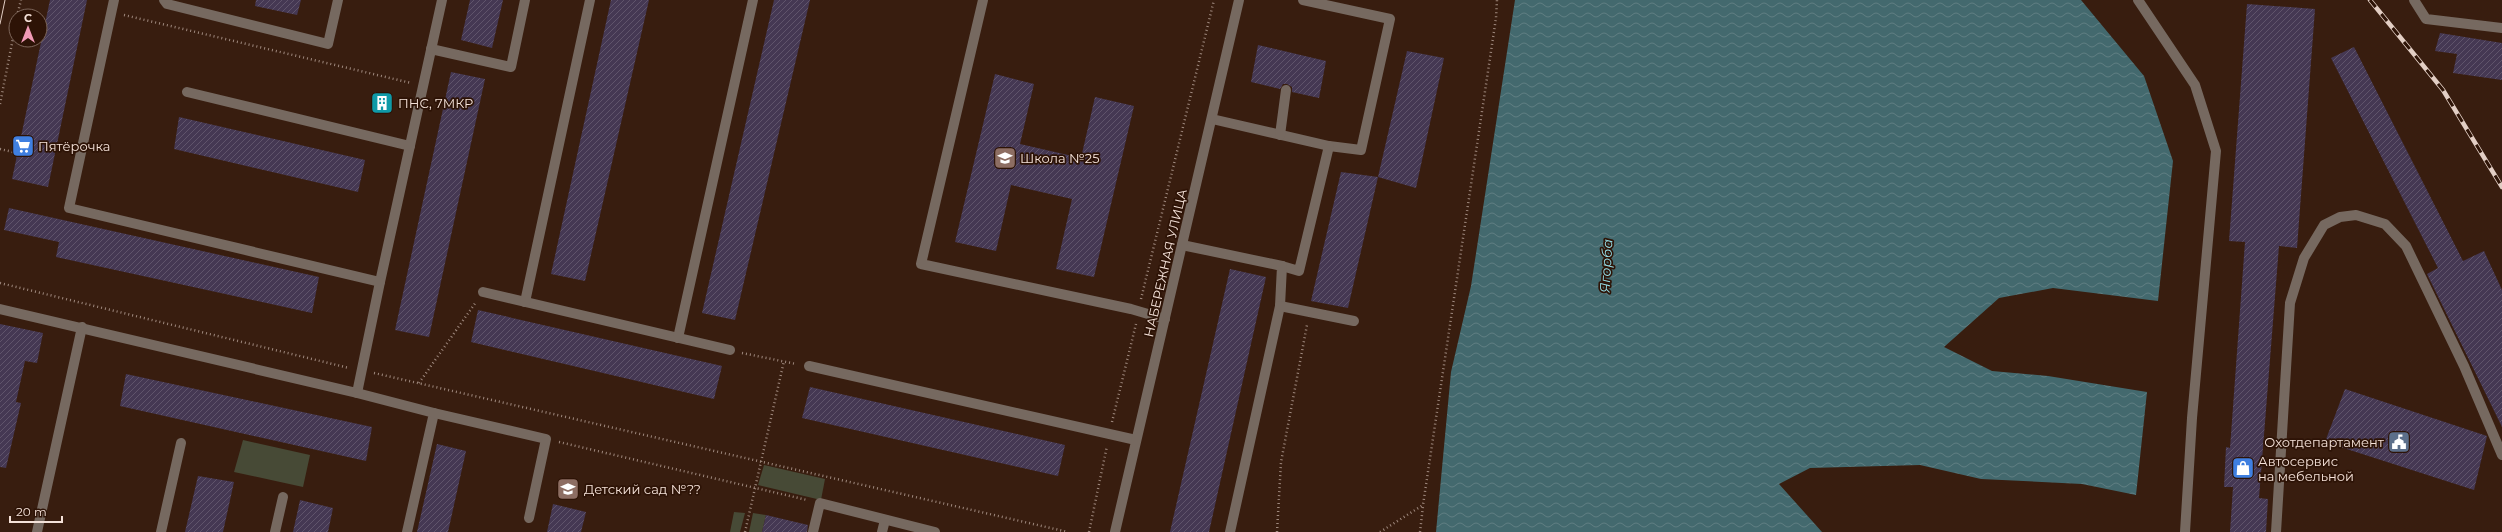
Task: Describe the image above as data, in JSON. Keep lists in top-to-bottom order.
{
  "streets": {
    "street": ["НАБЕРЕЖНАЯ УЛИЦА"]
  },
  "water": ["Ягорба"],
  "places": {
    "building": ["ПНС, 7МКР"],
    "supermarket": ["Пятёрочка"],
    "school or university": ["Школа №25", "Детский сад №??"],
    "public building": ["Охотдепартамент"],
    "shop": ["Автосервис на мебельной"]
  },
  "scale_bar": "20 m",
  "north": "top"
}
